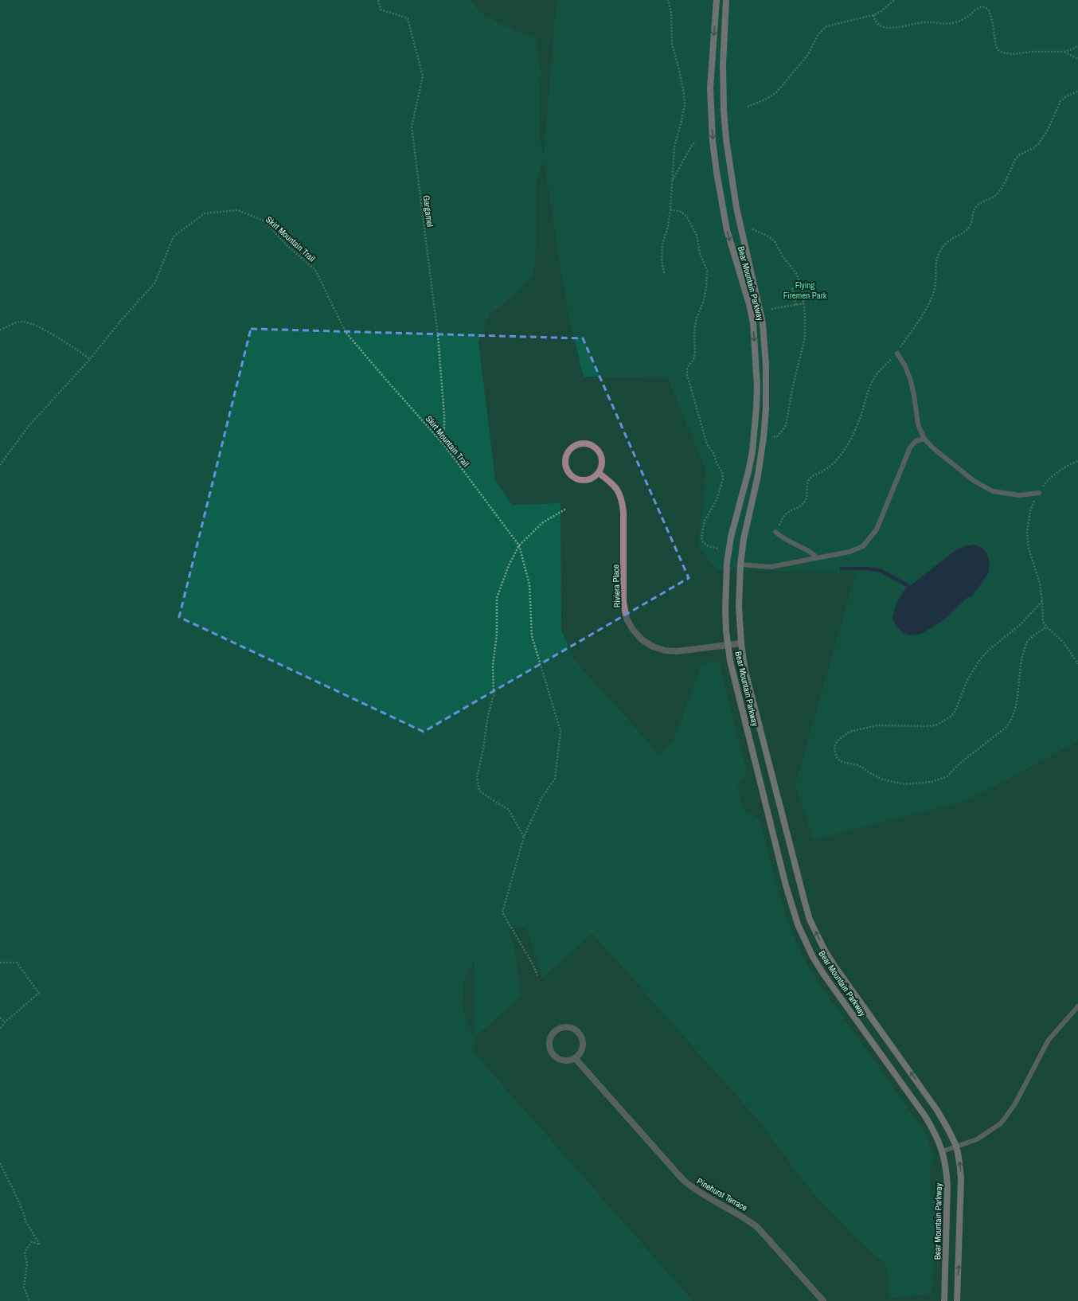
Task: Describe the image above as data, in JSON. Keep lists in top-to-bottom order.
{
  "streets": {
    "street": ["Bear Mountain Parkway", "Riviera Place", "Pinehurst Terrace"],
    "path": ["Gargamel", "Skirt Mountain Trail"]
  },
  "crossings": [
    ["Gargamel", "Skirt Mountain Trail"],
    ["Bear Mountain Parkway", "Riviera Place"]
  ],
  "parks": ["Flying Firemen Park"]
}
